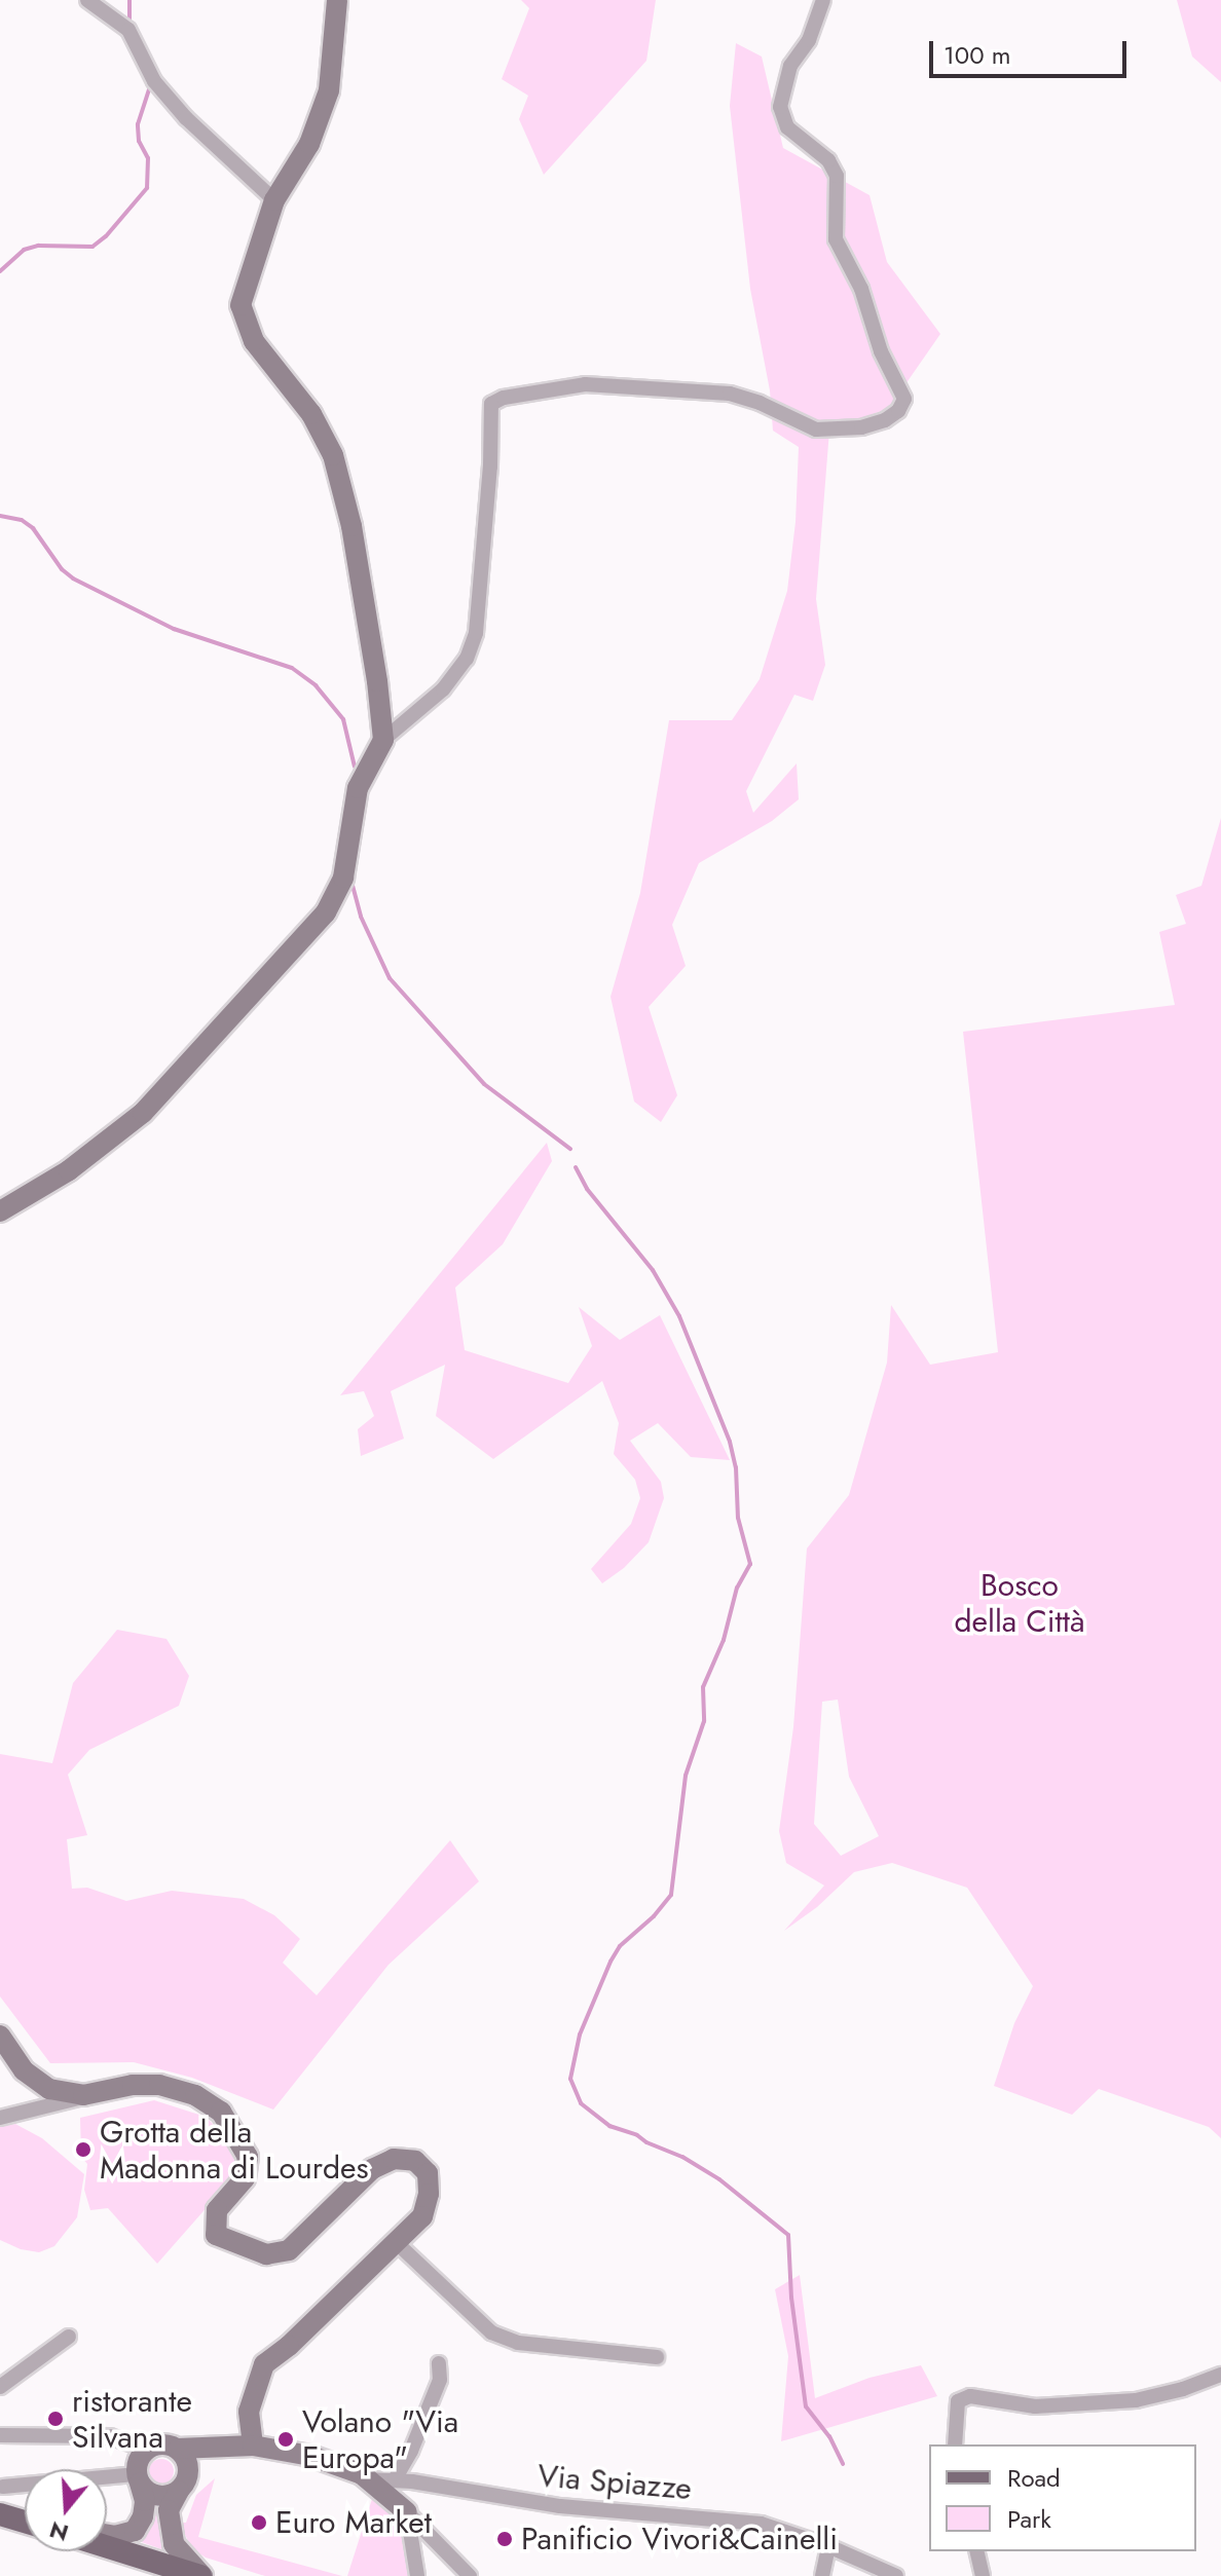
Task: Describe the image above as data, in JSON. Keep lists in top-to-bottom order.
{
  "streets": {
    "street": ["Via Spiazze"]
  },
  "parks": ["Bosco della Città"],
  "places": [
    "Grotta della Madonna di Lourdes",
    "ristorante Silvana",
    "Volano \"Via Europa\"",
    "Euro Market",
    "Panificio Vivori&Cainelli"
  ],
  "legend": ["Road", "Park"],
  "scale_bar": "100 m",
  "north": "bottom"
}
